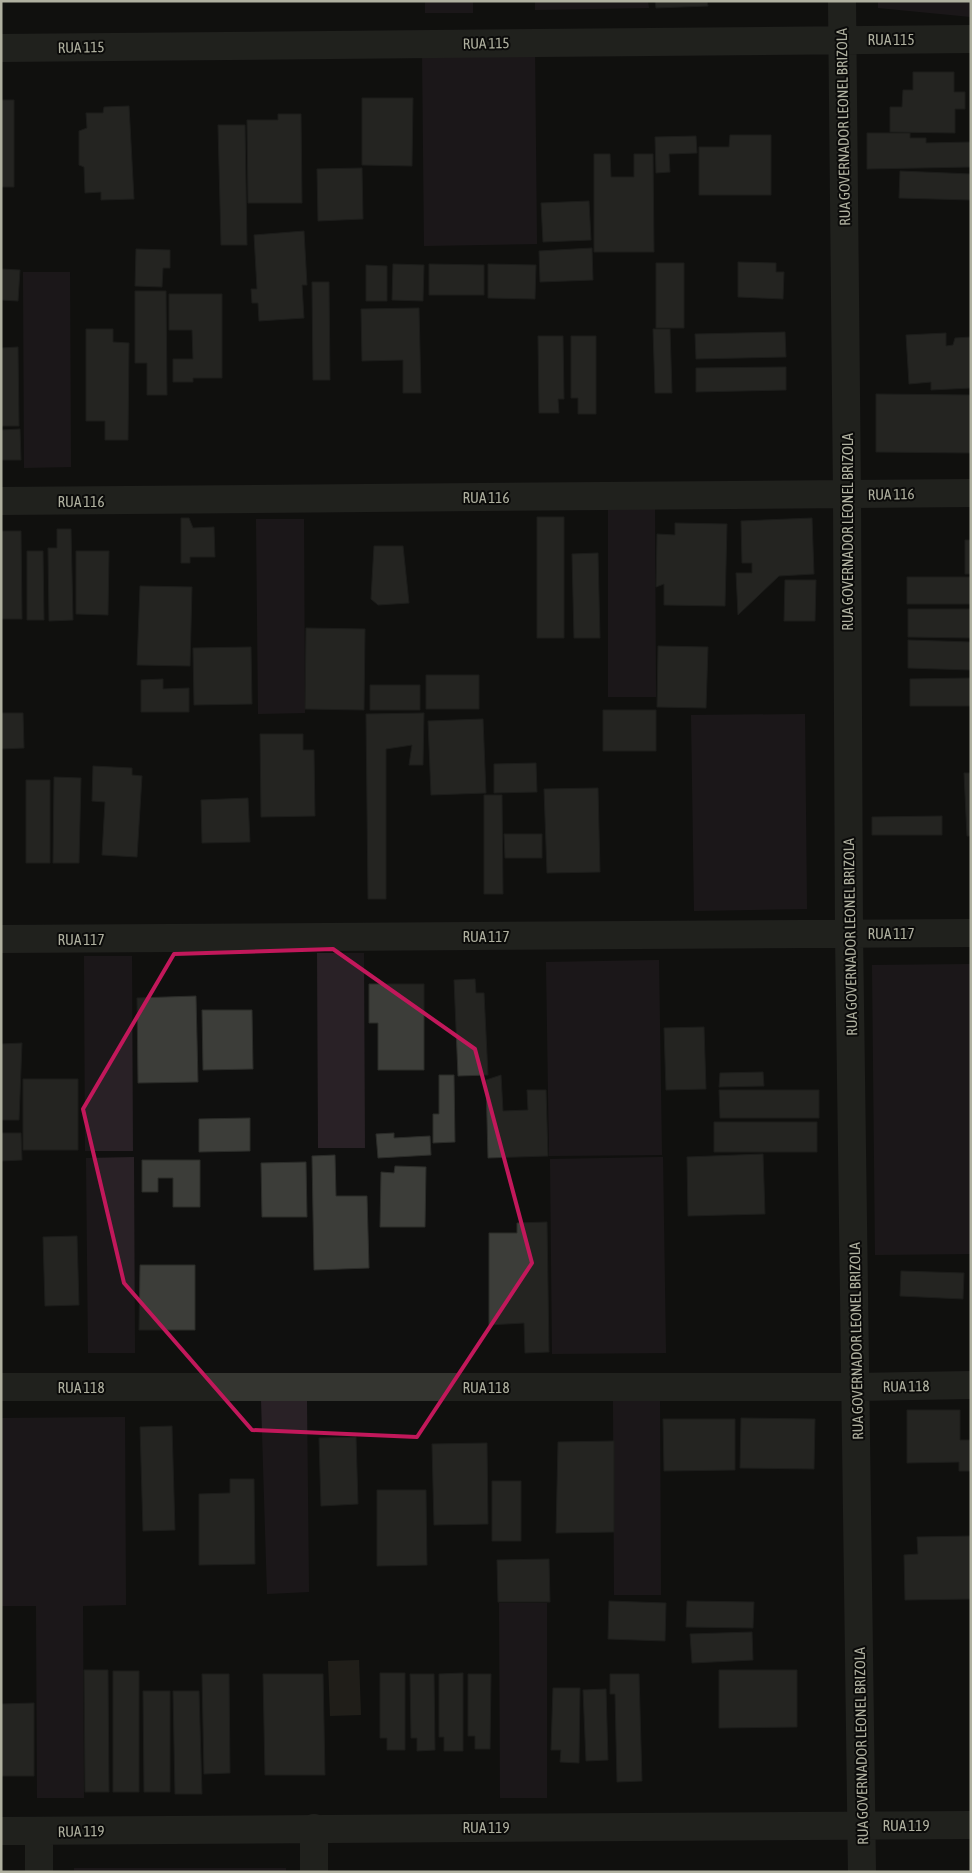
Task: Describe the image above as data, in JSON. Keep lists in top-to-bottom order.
{
  "streets": {
    "street": [
      "RUA 115",
      "RUA GOVERNADOR LEONEL BRIZOLA",
      "RUA 116",
      "RUA 117",
      "RUA 118",
      "RUA 119"
    ]
  },
  "crossings": [
    ["RUA 115", "RUA GOVERNADOR LEONEL BRIZOLA"],
    ["RUA GOVERNADOR LEONEL BRIZOLA", "RUA 116"],
    ["RUA GOVERNADOR LEONEL BRIZOLA", "RUA 117"],
    ["RUA GOVERNADOR LEONEL BRIZOLA", "RUA 118"],
    ["RUA GOVERNADOR LEONEL BRIZOLA", "RUA 119"]
  ]
}
